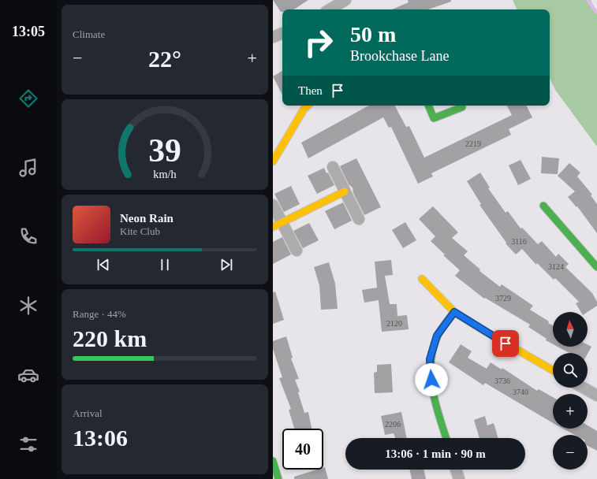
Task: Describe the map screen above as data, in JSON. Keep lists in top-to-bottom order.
{
  "house_numbers": [
    "2219",
    "3116",
    "3124",
    "3729",
    "2120",
    "3736",
    "3740",
    "2206"
  ],
  "north": "top",
  "page": {
    "tabs": "13:05",
    "tile": [
      "Climate",
      ["Range · 44%", "220 km"],
      ["Arrival", "13:06"]
    ],
    "turn": ["50 m", "Brookchase Lane"],
    "heat": ["−", "22°", "+"],
    "then": "Then",
    "song": ["Neon Rain", "Kite Club"],
    "map_buttons": ["+", "−"],
    "limit": "40",
    "trip": "13:06 · 1 min · 90 m",
    "gauge": ["39", "km/h"]
  }
}
